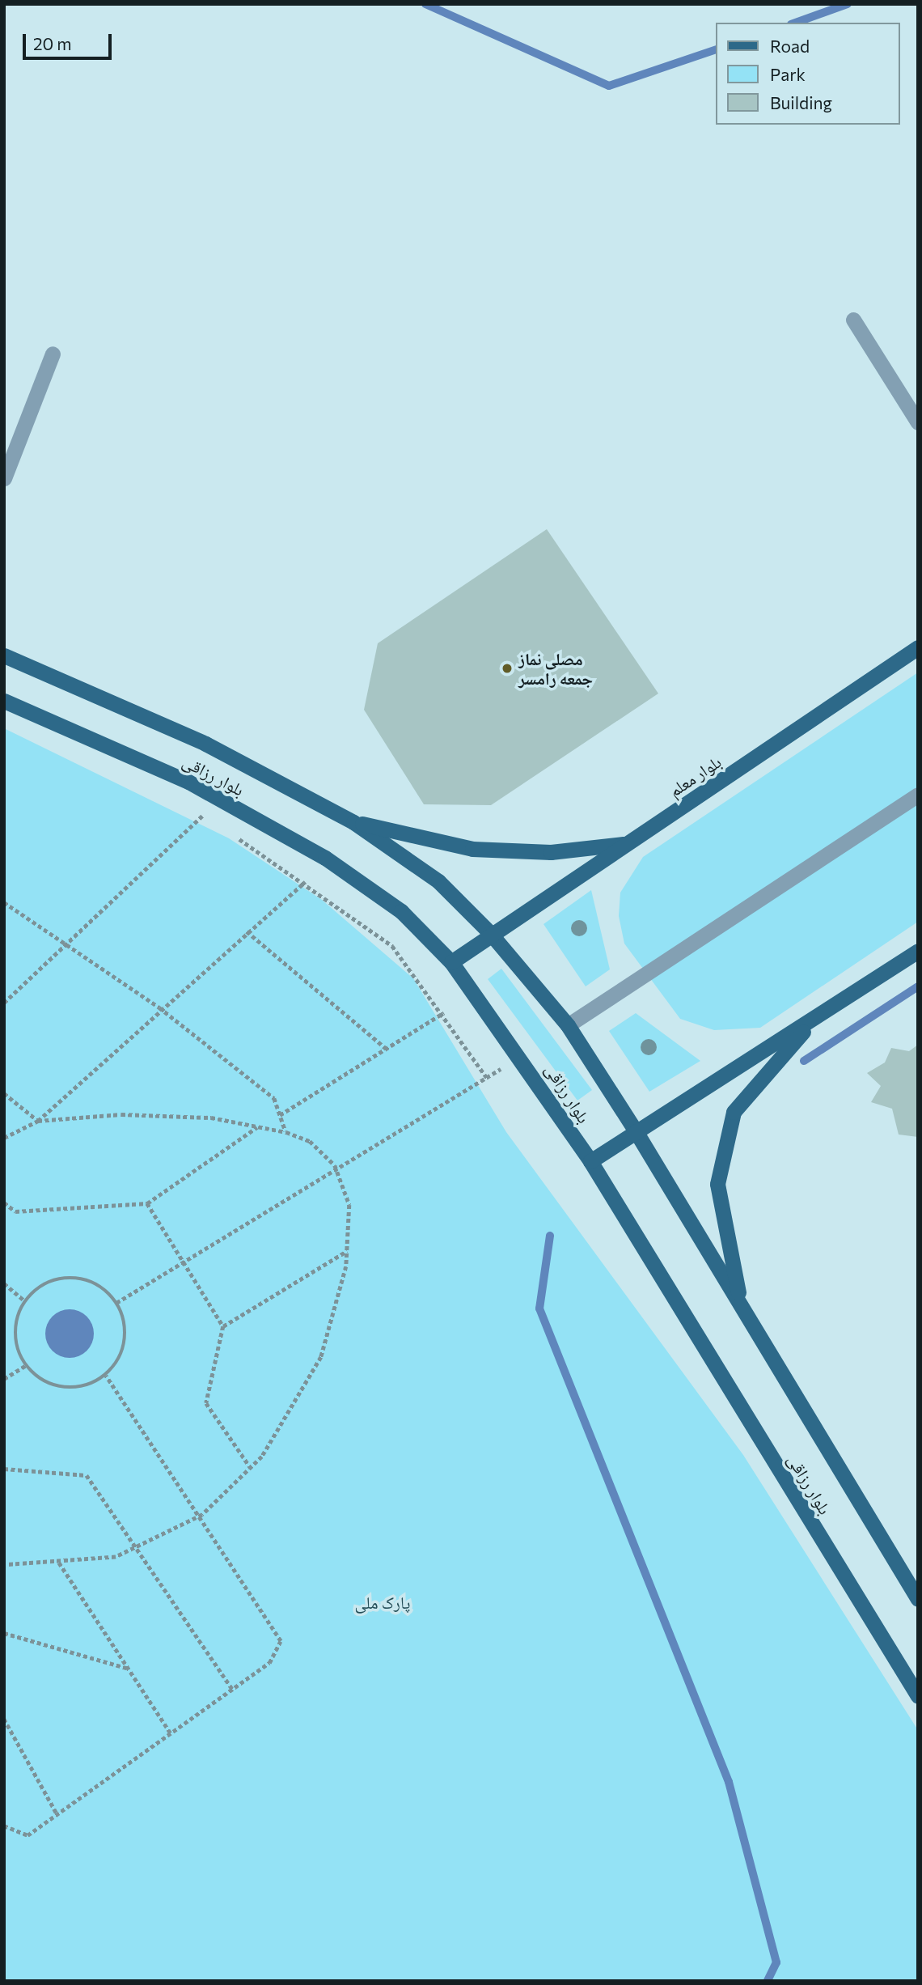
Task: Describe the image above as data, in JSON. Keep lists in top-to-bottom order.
{
  "streets": {
    "main road": ["بلوار رزاقی", "بلوار معلم"]
  },
  "crossings": [
    ["بلوار رزاقی", "بلوار معلم"]
  ],
  "parks": ["پارک ملی"],
  "places": ["مصلی نماز جمعه رامسر"],
  "legend": ["Road", "Park", "Building"],
  "scale_bar": "20 m"
}
